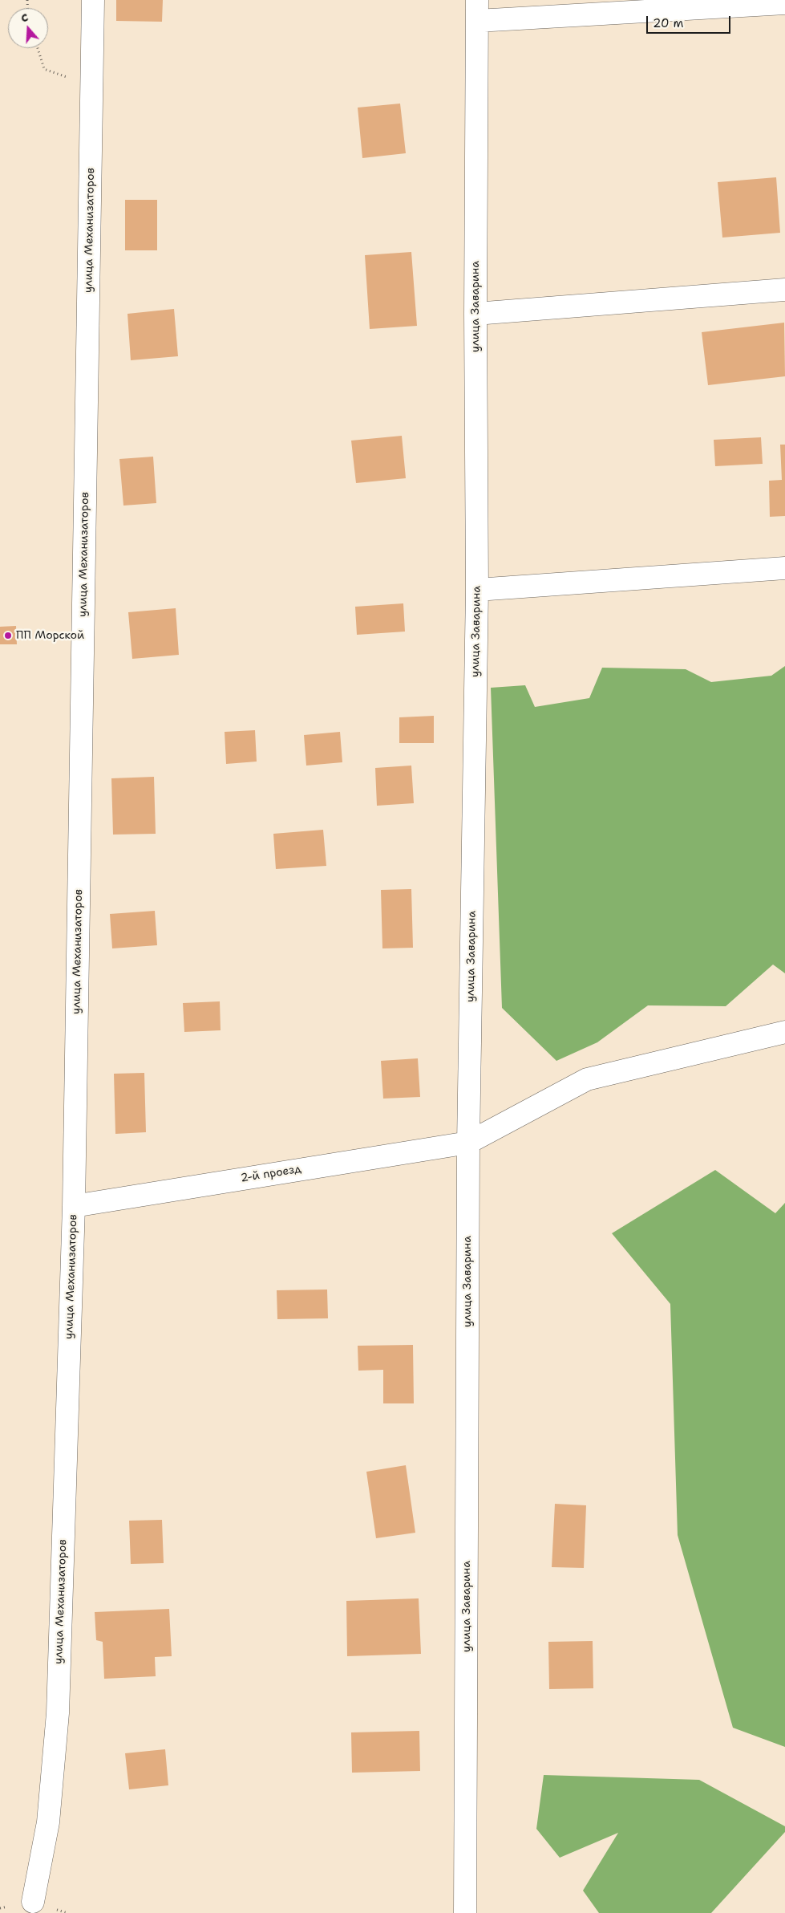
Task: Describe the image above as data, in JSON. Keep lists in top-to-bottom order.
{
  "streets": {
    "street": ["улица Механизаторов", "улица Заварина", "2-й проезд"]
  },
  "crossings": [
    ["улица Механизаторов", "2-й проезд"],
    ["улица Заварина", "2-й проезд"]
  ],
  "places": ["ПП Морской"],
  "scale_bar": "20 m",
  "north": "top"
}
